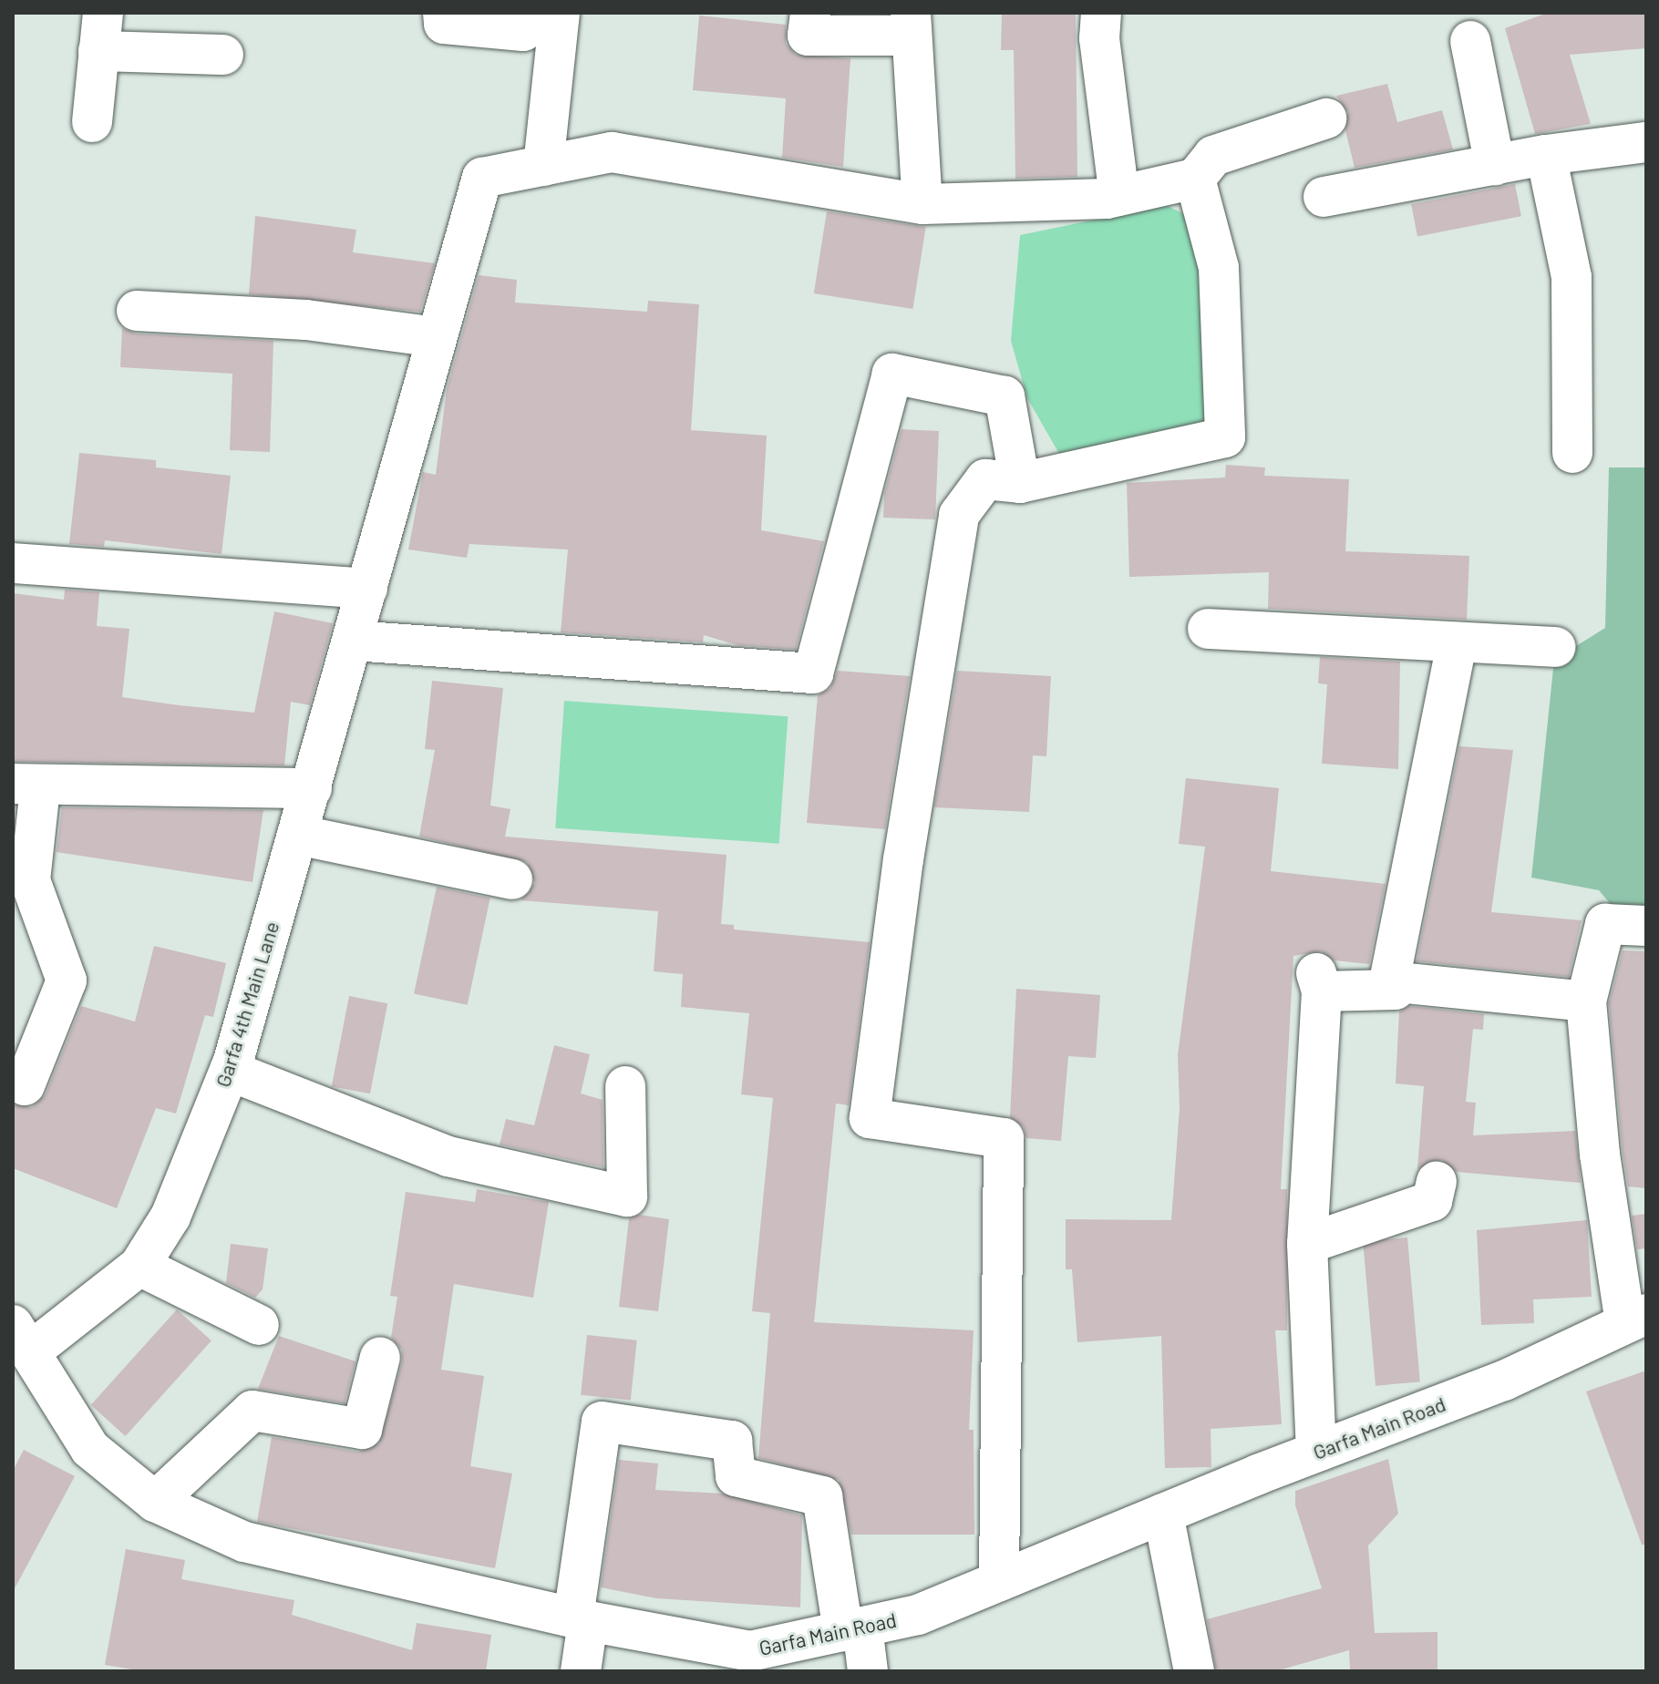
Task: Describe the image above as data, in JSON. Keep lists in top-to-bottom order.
{
  "streets": {
    "street": ["Garfa 4th Main Lane", "Garfa Main Road"]
  },
  "crossings": [
    ["Garfa 4th Main Lane", "Garfa Main Road"]
  ]
}
